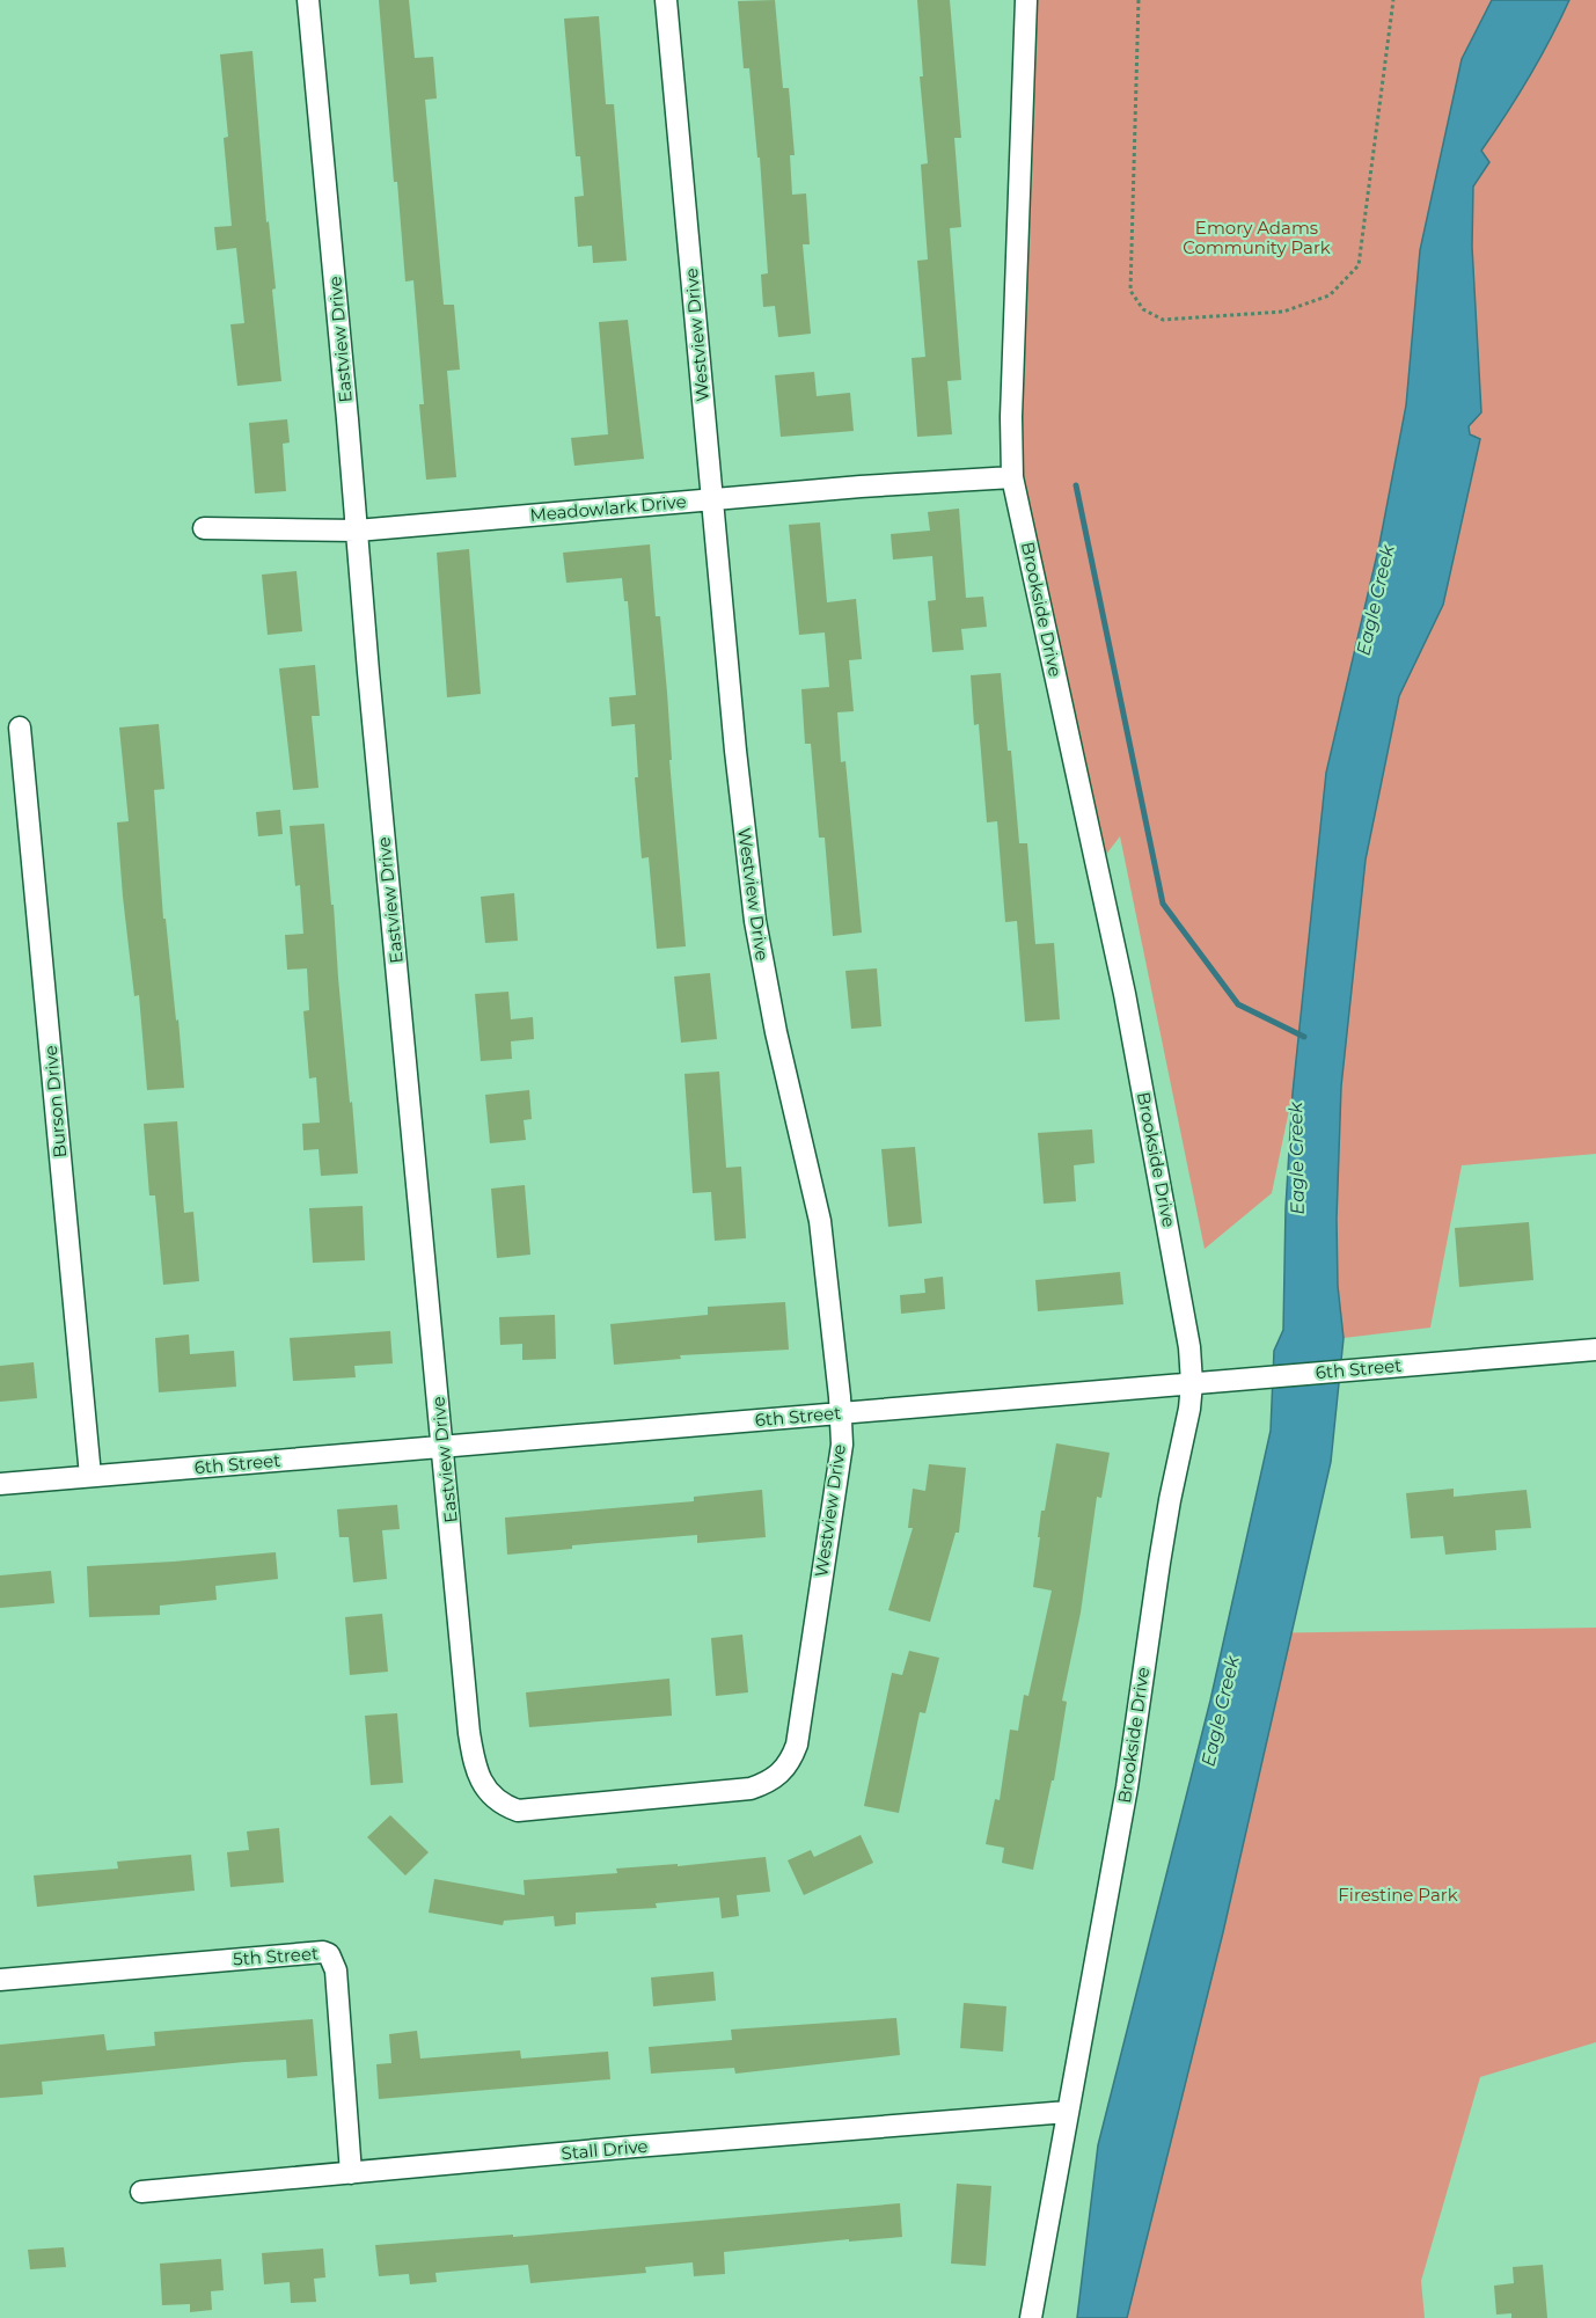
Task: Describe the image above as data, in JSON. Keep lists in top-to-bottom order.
{
  "streets": {
    "street": [
      "Westview Drive",
      "Eastview Drive",
      "Meadowlark Drive",
      "Brookside Drive",
      "Burson Drive",
      "6th Street",
      "5th Street",
      "Stall Drive"
    ]
  },
  "crossings": [
    ["Westview Drive", "Eastview Drive"],
    ["Westview Drive", "Meadowlark Drive"],
    ["Westview Drive", "6th Street"],
    ["Eastview Drive", "Meadowlark Drive"],
    ["Eastview Drive", "6th Street"],
    ["Meadowlark Drive", "Brookside Drive"],
    ["Brookside Drive", "6th Street"],
    ["Brookside Drive", "Stall Drive"],
    ["Burson Drive", "6th Street"],
    ["5th Street", "Stall Drive"]
  ],
  "water": ["Eagle Creek"],
  "parks": ["Emory Adams Community Park", "Firestine Park"]
}
